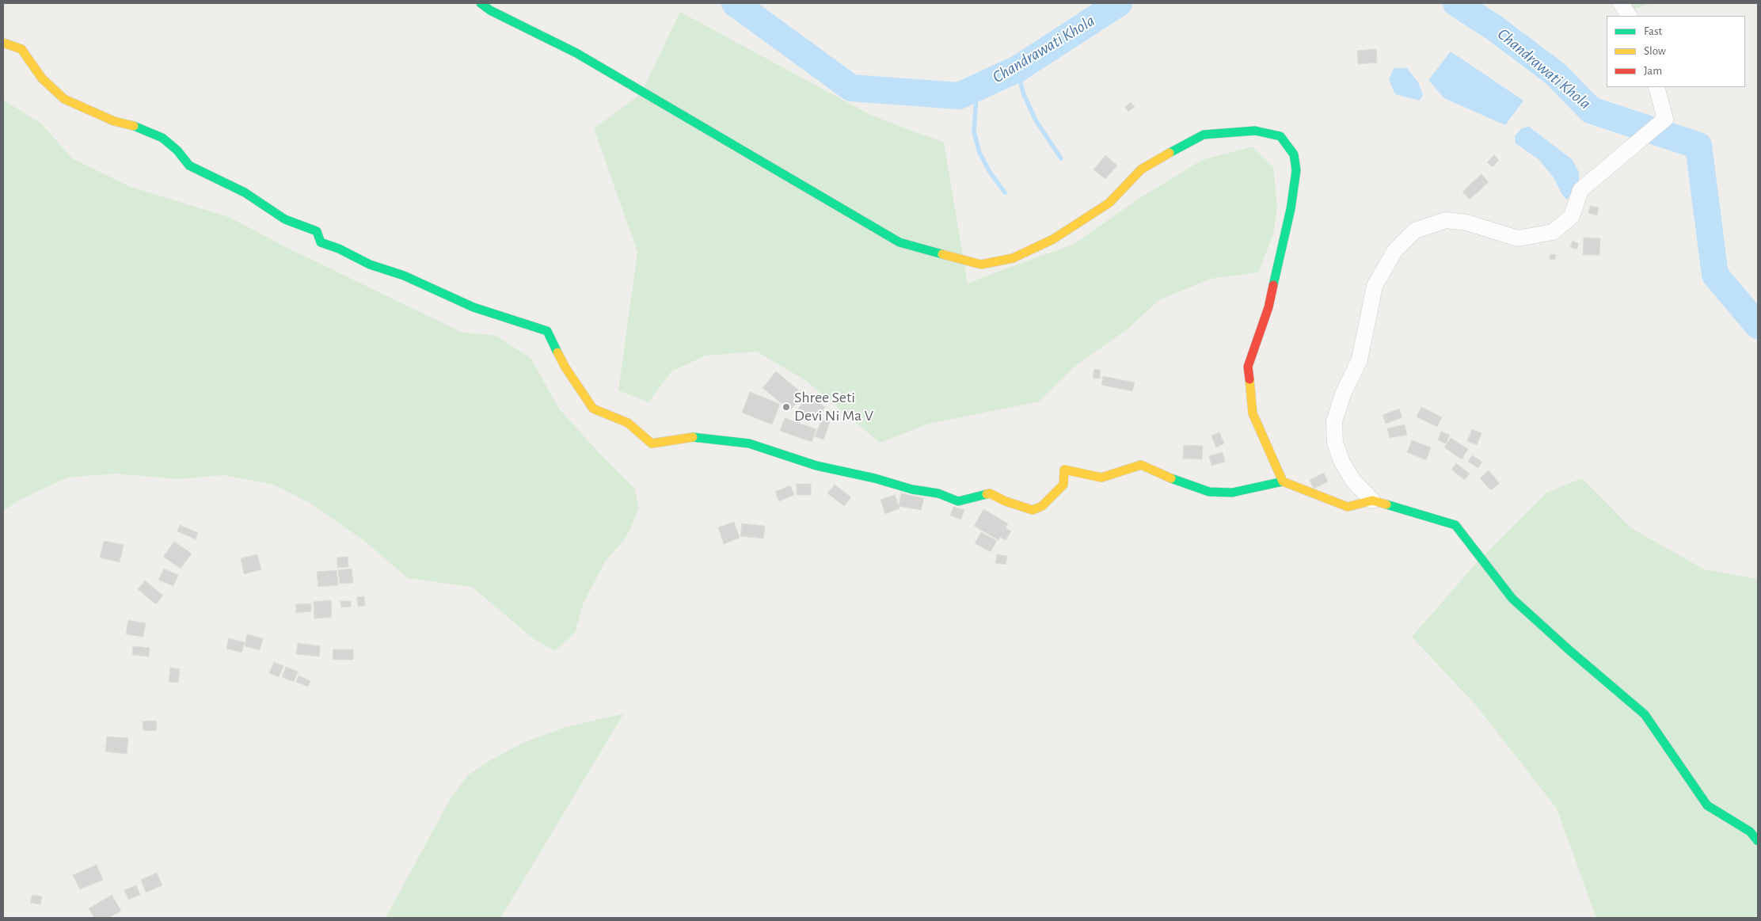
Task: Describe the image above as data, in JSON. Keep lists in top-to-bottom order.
{
  "water": ["Chandrawati Khola"],
  "places": ["Shree Seti Devi Ni Ma V"],
  "legend": ["Fast", "Slow", "Jam"]
}
